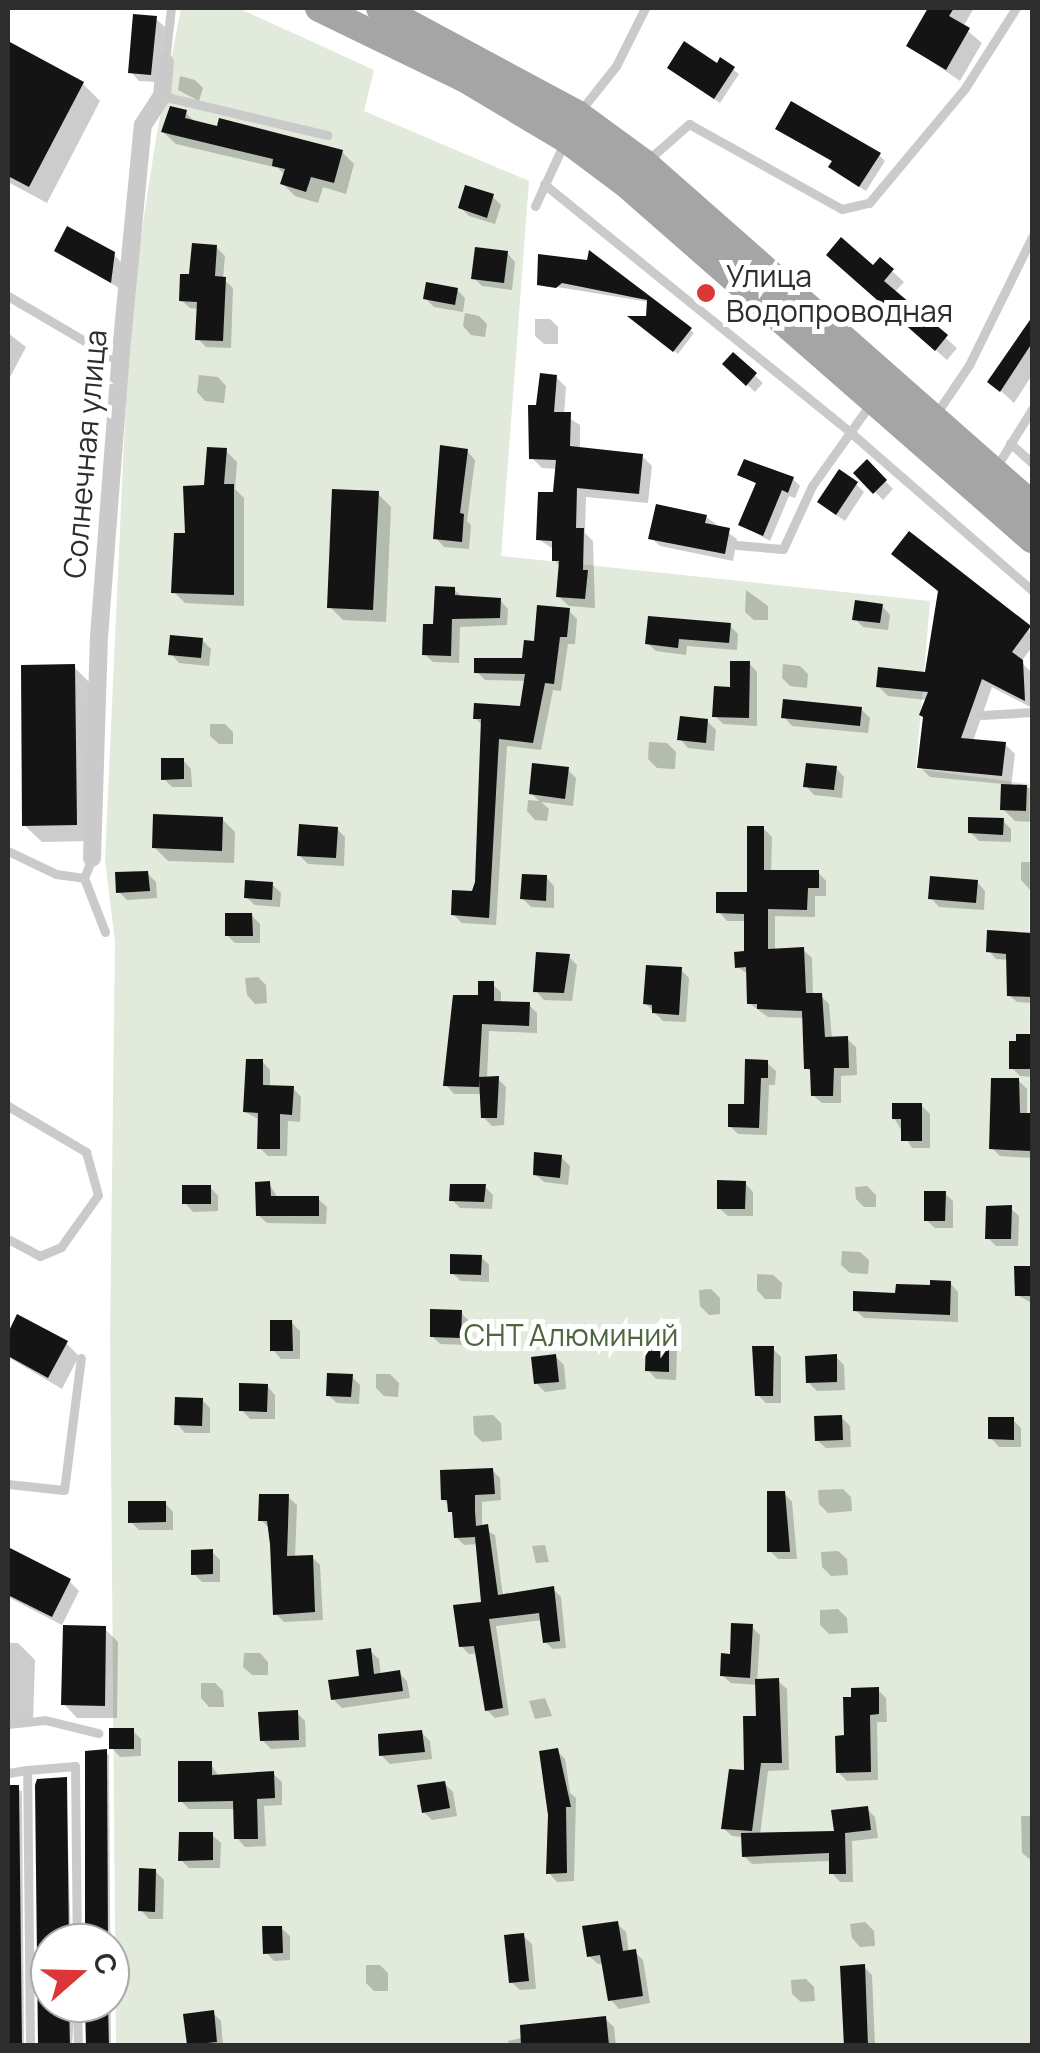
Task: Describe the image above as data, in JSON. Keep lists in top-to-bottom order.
{
  "streets": {
    "street": ["Солнечная улица"]
  },
  "parks": ["СНТ Алюминий"],
  "places": ["Улица Водопроводная"],
  "north": "right"
}
